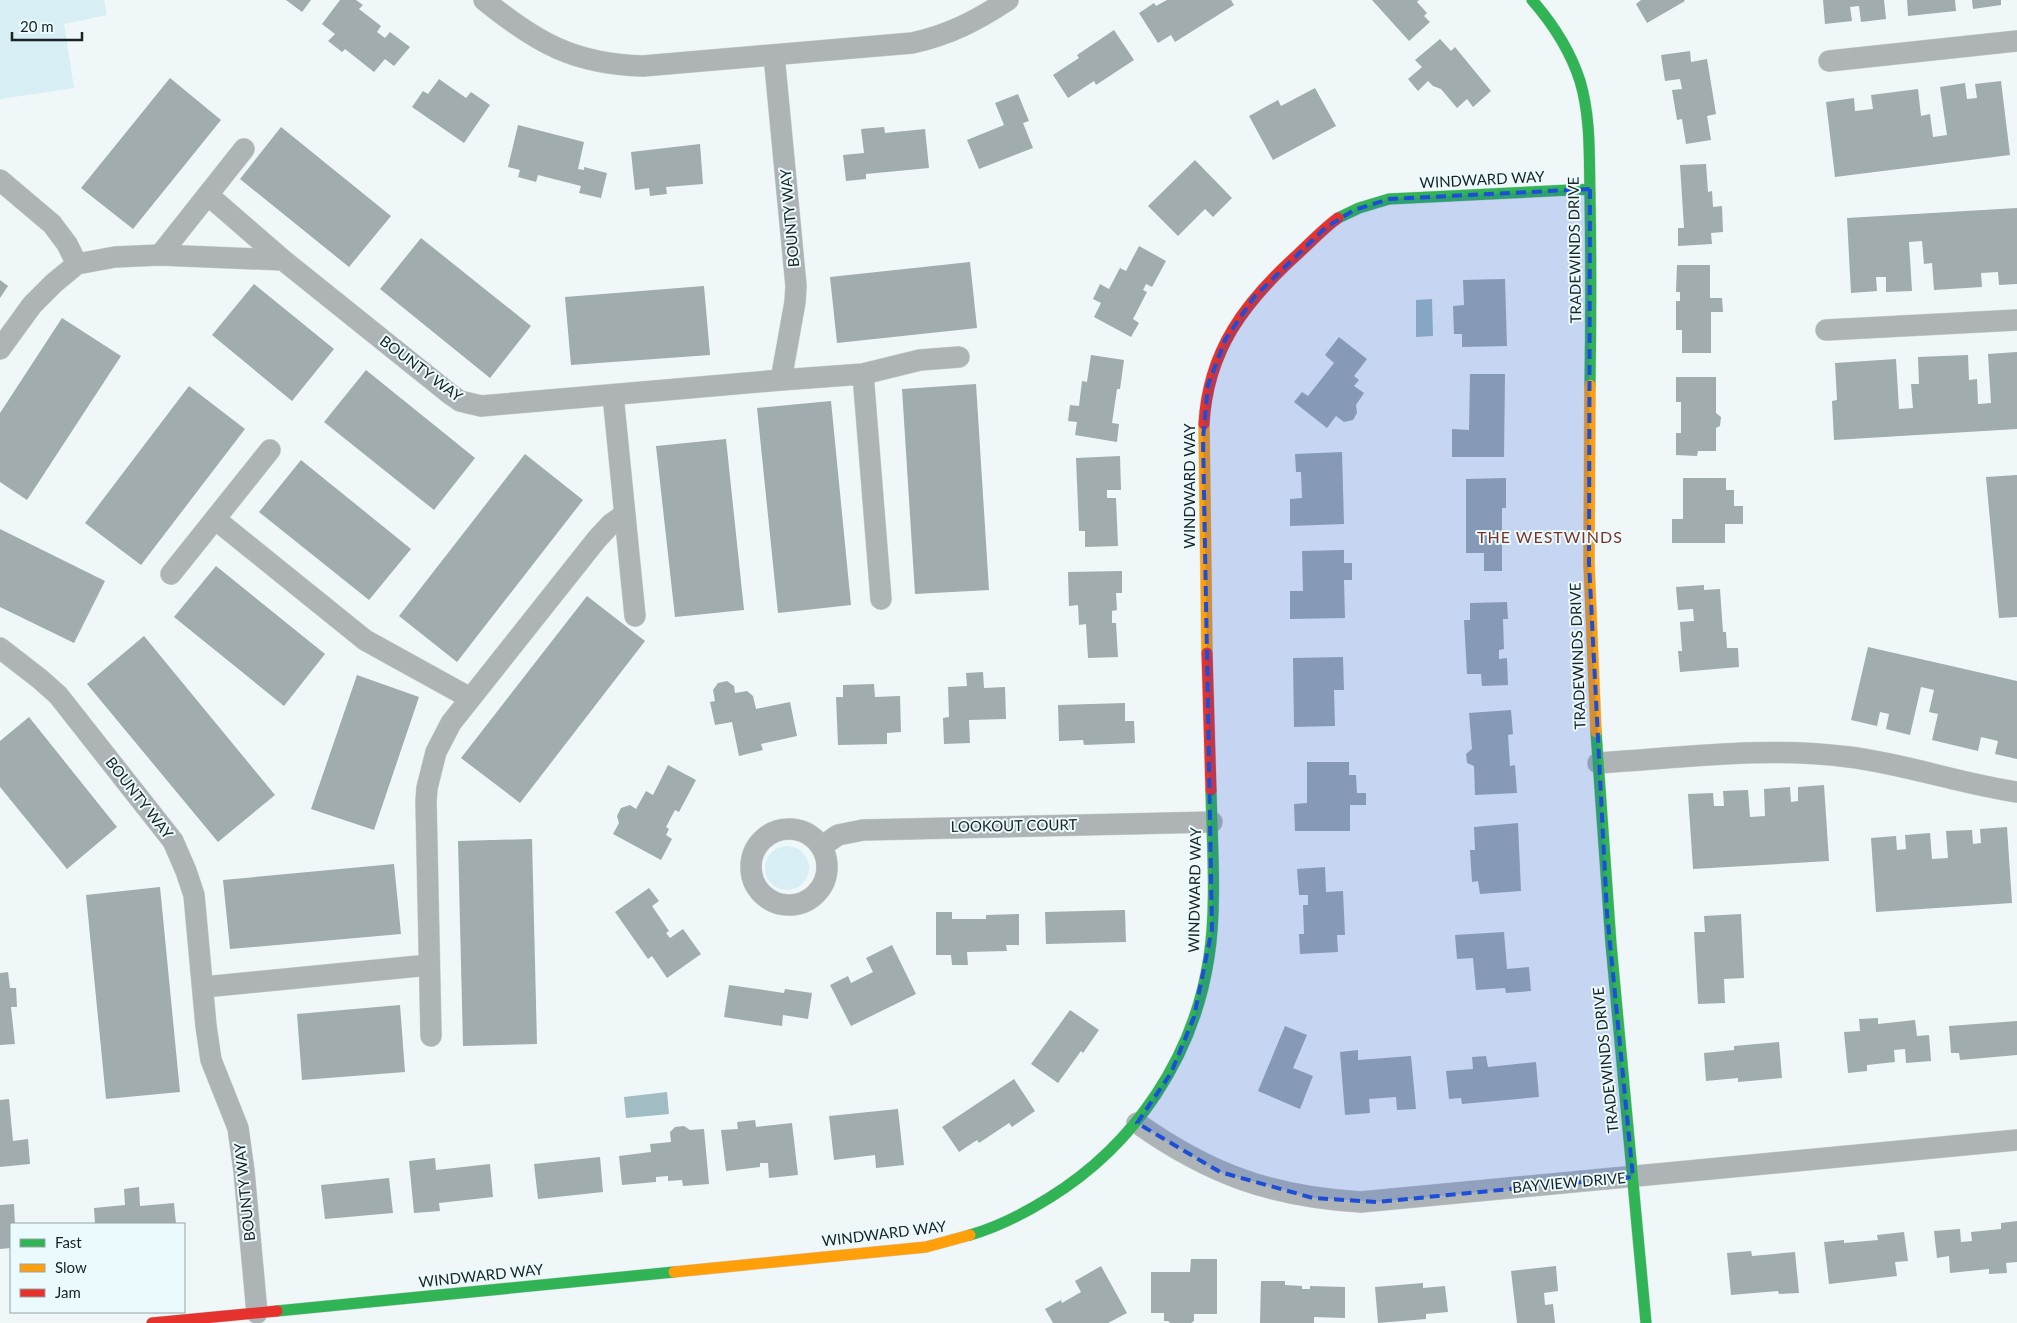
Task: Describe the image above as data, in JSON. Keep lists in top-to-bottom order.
{
  "streets": {
    "street": [
      "WINDWARD WAY",
      "BOUNTY WAY",
      "TRADEWINDS DRIVE",
      "LOOKOUT COURT",
      "BAYVIEW DRIVE"
    ]
  },
  "crossings": [
    ["WINDWARD WAY", "BOUNTY WAY"],
    ["WINDWARD WAY", "TRADEWINDS DRIVE"],
    ["WINDWARD WAY", "LOOKOUT COURT"],
    ["WINDWARD WAY", "BAYVIEW DRIVE"],
    ["TRADEWINDS DRIVE", "BAYVIEW DRIVE"]
  ],
  "districts": ["THE WESTWINDS"],
  "legend": ["Fast", "Slow", "Jam"],
  "scale_bar": "20 m"
}
